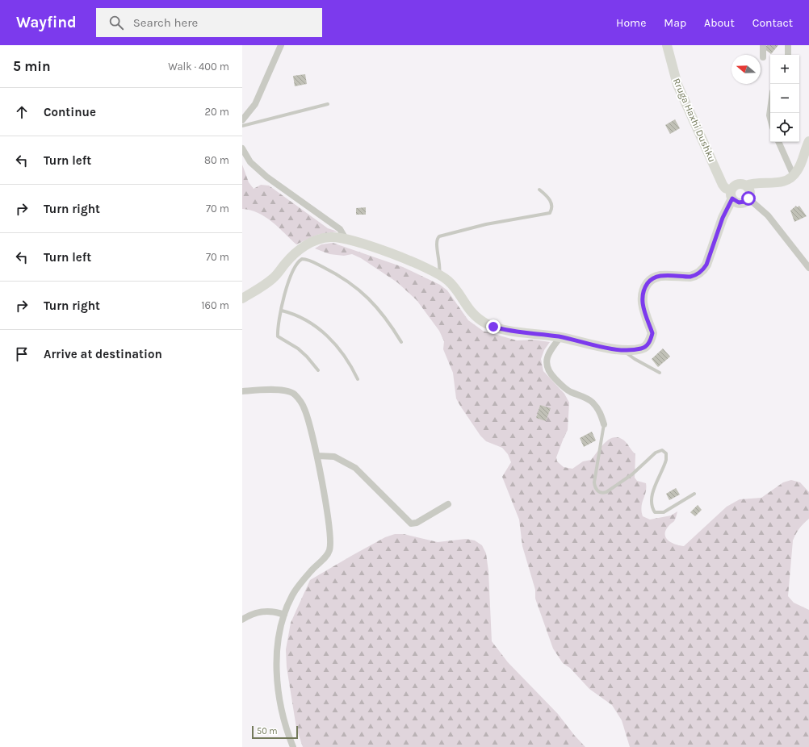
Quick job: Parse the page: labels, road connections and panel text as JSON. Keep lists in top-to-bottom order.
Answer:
{
  "streets": {
    "street": ["Rruga Haxhi Dushku"]
  },
  "scale_bar": "50 m",
  "north": "left",
  "page": {
    "header": "Wayfind",
    "search": "Search here",
    "nav": [
      "Home",
      "Map",
      "About",
      "Contact"
    ],
    "heading": ["5 min", "Walk · 400 m"],
    "map_buttons": ["+", "−"],
    "list": [
      ["Continue", "20 m"],
      ["Turn left", "80 m"],
      ["Turn right", "70 m"],
      ["Turn left", "70 m"],
      ["Turn right", "160 m"],
      "Arrive at destination"
    ],
    "scale": "50 m"
  }
}
